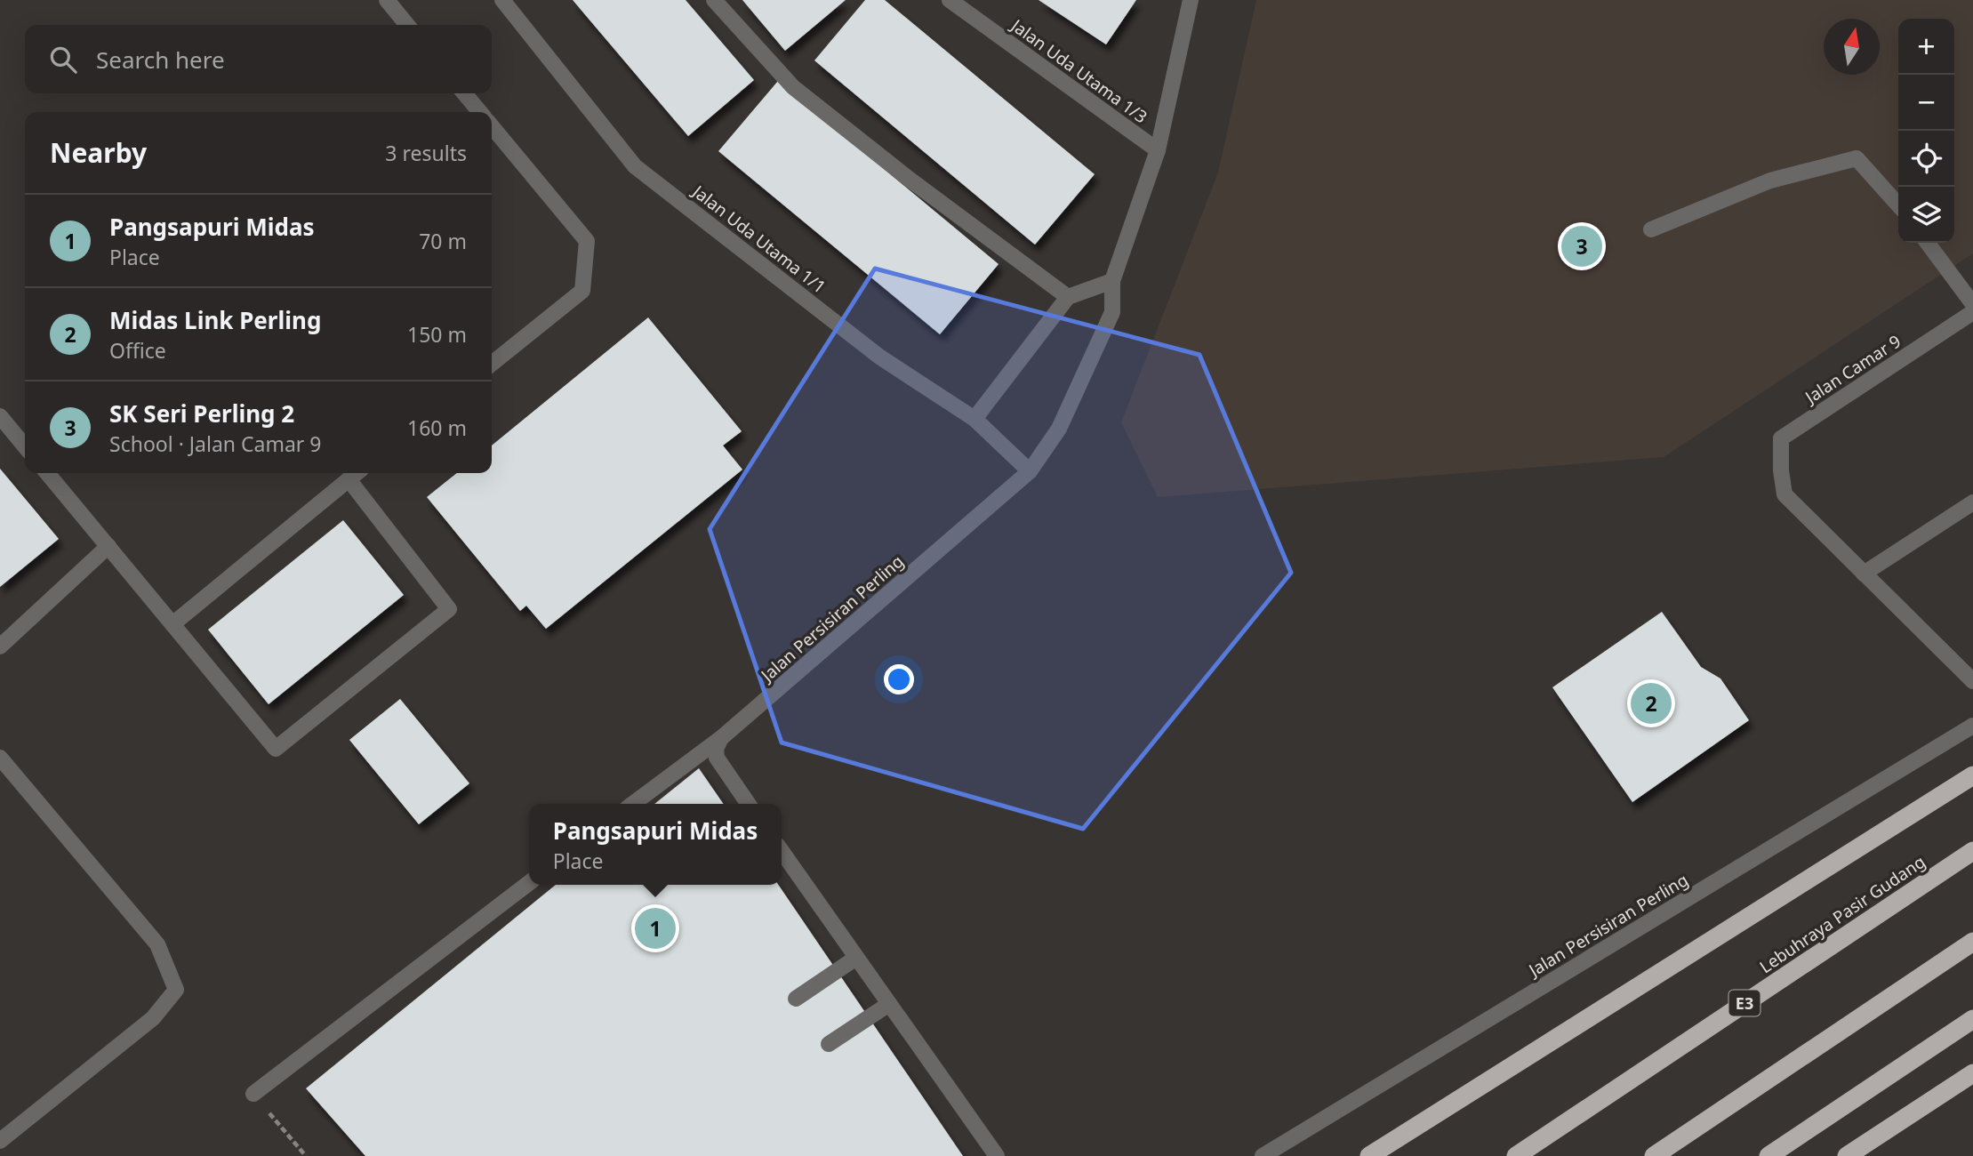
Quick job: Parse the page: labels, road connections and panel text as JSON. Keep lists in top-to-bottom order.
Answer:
{
  "streets": {
    "highway": ["Lebuhraya Pasir Gudang", "E3"],
    "street": [
      "Jalan Uda Utama 1/3",
      "Jalan Uda Utama 1/1",
      "Jalan Camar 9",
      "Jalan Persisiran Perling"
    ]
  },
  "crossings": [
    ["Jalan Uda Utama 1/3", "Jalan Persisiran Perling"],
    ["Jalan Uda Utama 1/1", "Jalan Persisiran Perling"]
  ],
  "north": "top",
  "page": {
    "map_buttons": ["+", "−"],
    "search": "Search here",
    "heading": ["Nearby", "3 results"],
    "list": [
      {
        "mark": "1",
        "name": "Pangsapuri Midas",
        "note": "Place",
        "value": "70 m"
      },
      {
        "mark": "2",
        "name": "Midas Link Perling",
        "note": "Office",
        "value": "150 m"
      },
      {
        "mark": "3",
        "name": "SK Seri Perling 2",
        "note": "School · Jalan Camar 9",
        "value": "160 m"
      }
    ],
    "pins": ["3", "2", "1"],
    "popup": ["Pangsapuri Midas", "Place"]
  }
}
